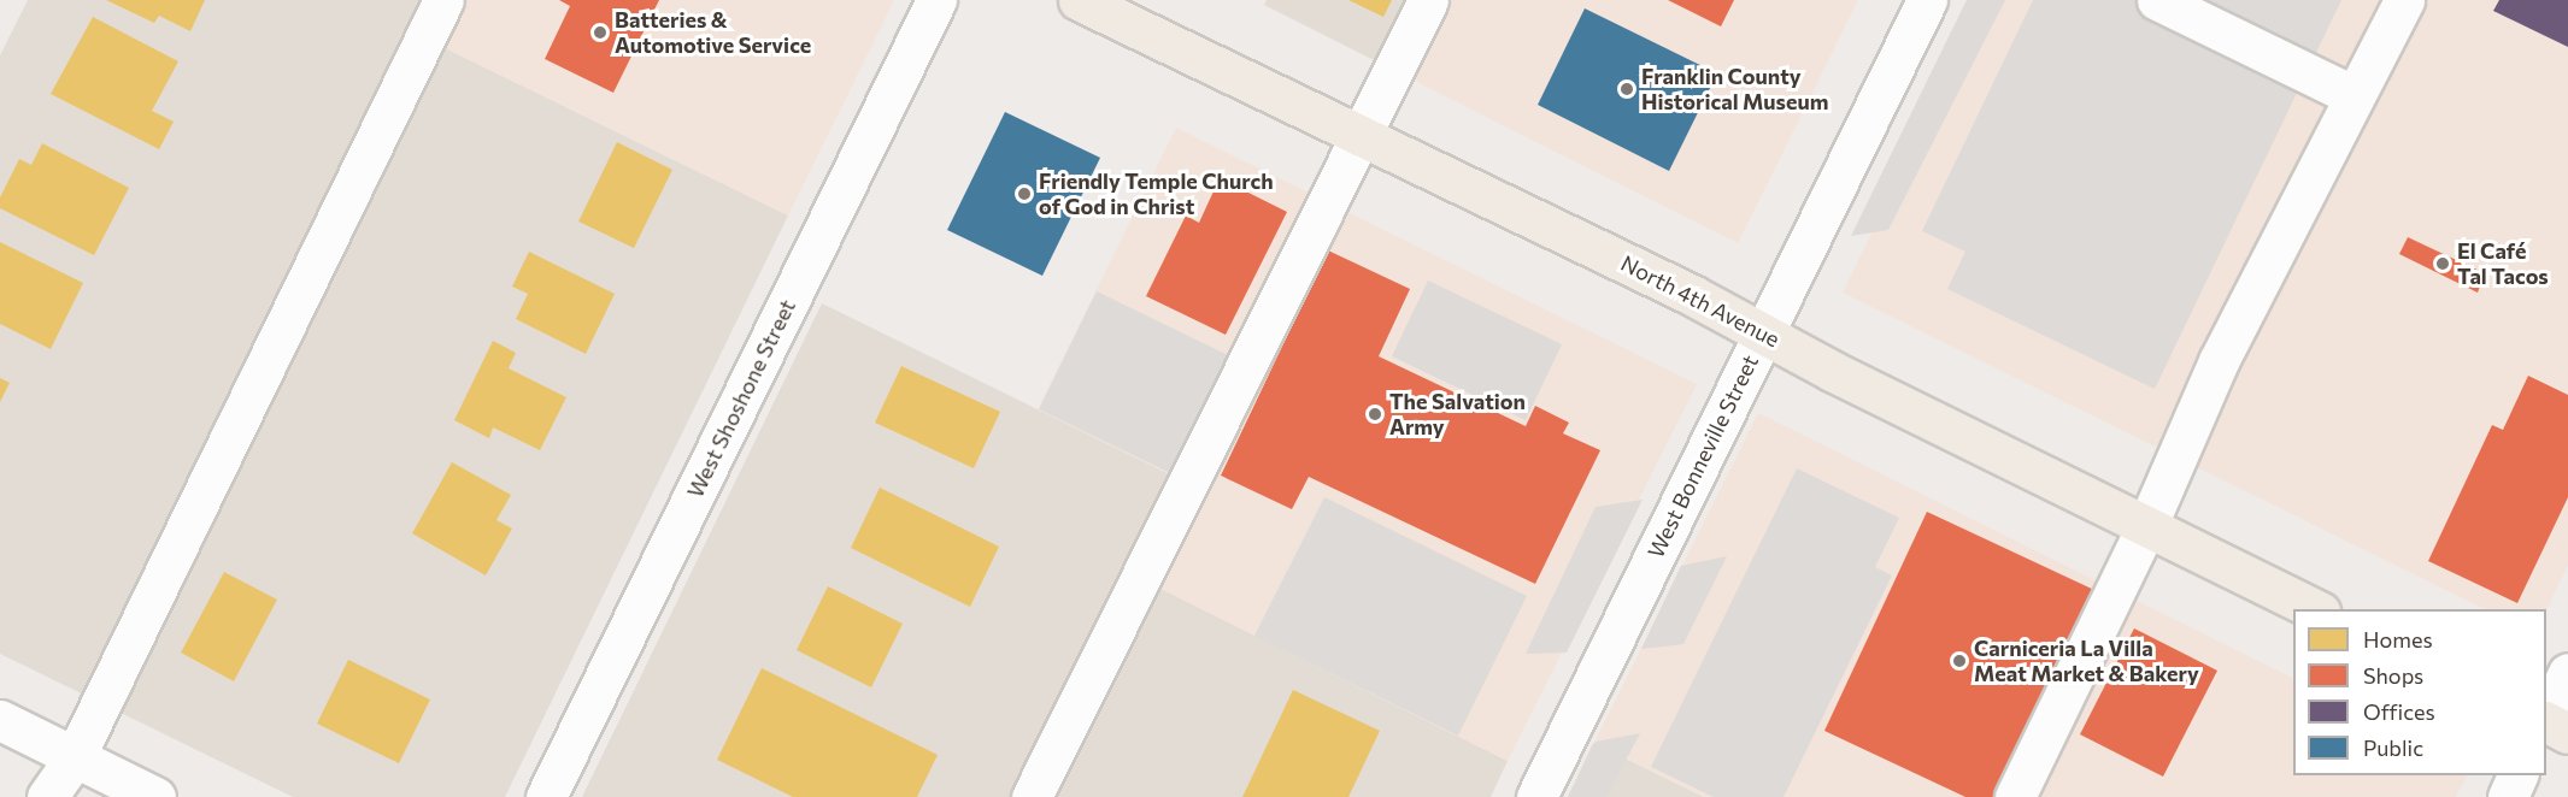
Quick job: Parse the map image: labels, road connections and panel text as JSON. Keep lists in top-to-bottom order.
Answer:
{
  "streets": {
    "main road": ["North 4th Avenue"],
    "street": ["West Shoshone Street", "West Bonneville Street"]
  },
  "crossings": [
    ["North 4th Avenue", "West Bonneville Street"]
  ],
  "places": [
    "Batteries & Automotive Service",
    "Franklin County Historical Museum",
    "Friendly Temple Church of God in Christ",
    "El Café Tal Tacos",
    "The Salvation Army",
    "Carniceria La Villa Meat Market & Bakery"
  ],
  "legend": [
    "Homes",
    "Shops",
    "Offices",
    "Public"
  ]
}
